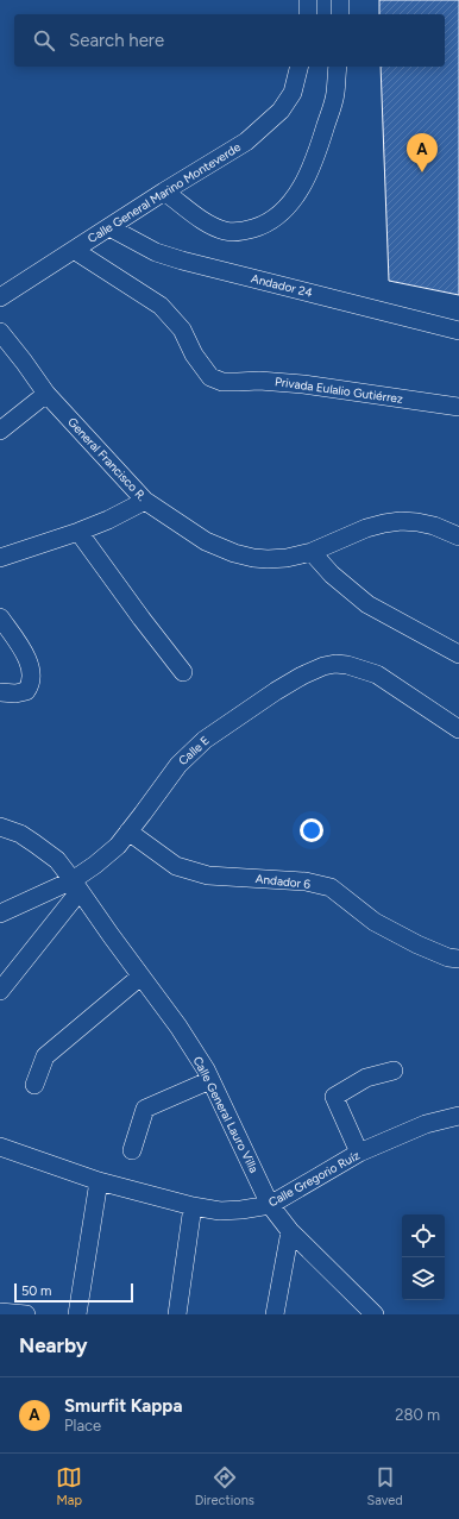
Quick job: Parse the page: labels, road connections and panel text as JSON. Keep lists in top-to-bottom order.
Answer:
{
  "streets": {
    "street": [
      "Calle General Marino Monteverde",
      "Andador 24",
      "Privada Eulalio Gutiérrez",
      "General Francisco R.",
      "Calle E",
      "Andador 6",
      "Calle General Lauro Villa",
      "Calle Gregorio Ruíz"
    ]
  },
  "crossings": [
    ["Calle General Marino Monteverde", "Andador 24"],
    ["Calle General Marino Monteverde", "Privada Eulalio Gutiérrez"],
    ["Calle E", "Andador 6"],
    ["Calle E", "Calle General Lauro Villa"],
    ["Calle General Lauro Villa", "Calle Gregorio Ruíz"]
  ],
  "scale_bar": "50 m",
  "page": {
    "search": "Search here",
    "pins": "A",
    "scale": "50 m",
    "heading": "Nearby",
    "list": [
      {
        "mark": "A",
        "name": "Smurfit Kappa",
        "note": "Place",
        "value": "280 m"
      }
    ],
    "nav": ["Map", "Directions", "Saved"]
  }
}
